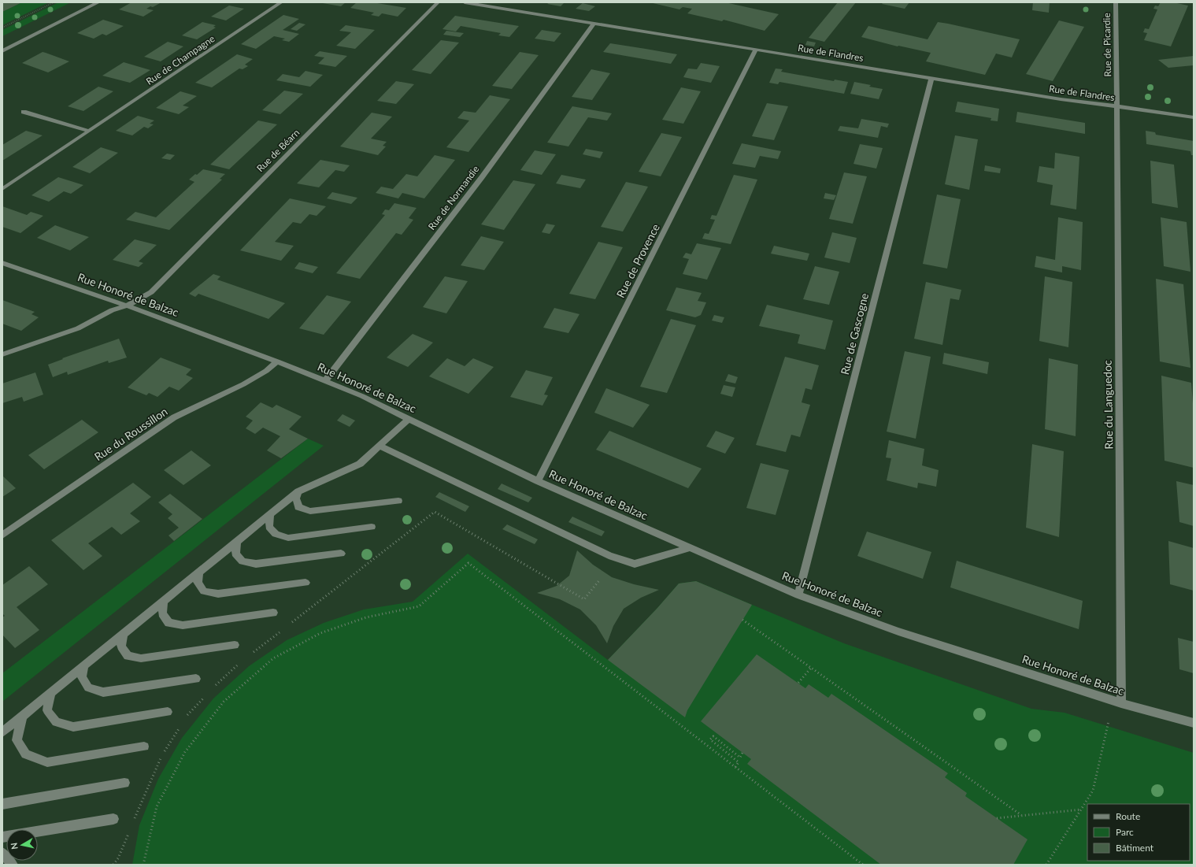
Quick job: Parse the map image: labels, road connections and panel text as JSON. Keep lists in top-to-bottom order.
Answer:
{
  "streets": {
    "street": [
      "Rue de Picardie",
      "Rue de Flandres",
      "Rue de Champagne",
      "Rue de Béarn",
      "Rue de Normandie",
      "Rue de Provence",
      "Rue Honoré de Balzac",
      "Rue de Gascogne",
      "Rue du Languedoc",
      "Rue du Roussillon"
    ]
  },
  "crossings": [
    ["Rue de Picardie", "Rue de Flandres"],
    ["Rue de Picardie", "Rue du Languedoc"],
    ["Rue de Flandres", "Rue de Normandie"],
    ["Rue de Flandres", "Rue de Provence"],
    ["Rue de Flandres", "Rue de Gascogne"],
    ["Rue de Flandres", "Rue du Languedoc"],
    ["Rue de Béarn", "Rue Honoré de Balzac"],
    ["Rue de Normandie", "Rue Honoré de Balzac"],
    ["Rue de Provence", "Rue Honoré de Balzac"],
    ["Rue Honoré de Balzac", "Rue de Gascogne"],
    ["Rue Honoré de Balzac", "Rue du Languedoc"],
    ["Rue Honoré de Balzac", "Rue du Roussillon"]
  ],
  "legend": ["Route", "Parc", "Bâtiment"],
  "north": "left"
}
